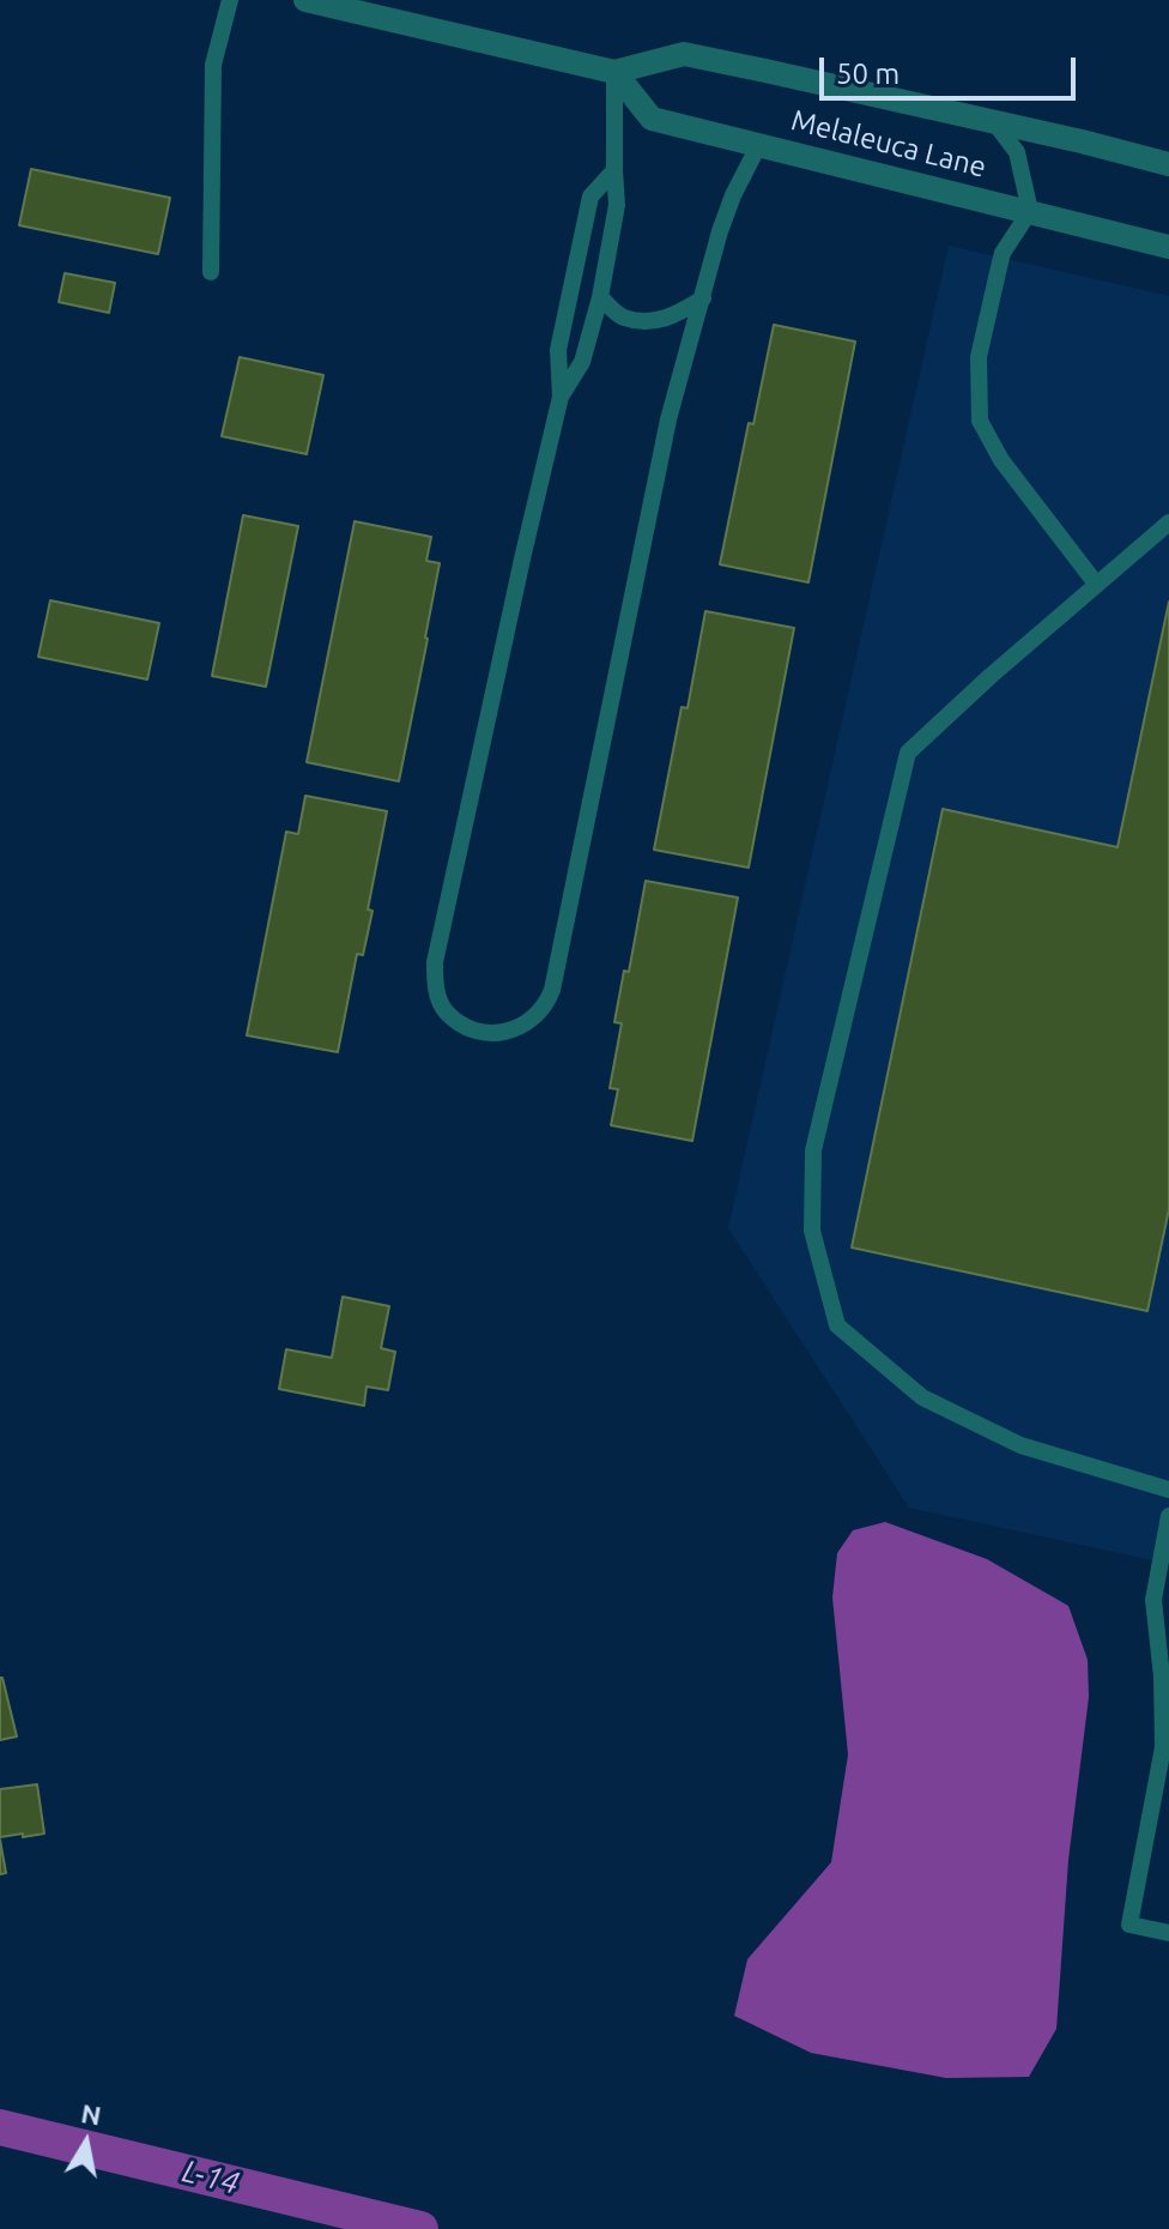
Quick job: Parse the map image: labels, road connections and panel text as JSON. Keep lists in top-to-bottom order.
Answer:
{
  "streets": {
    "street": ["Melaleuca Lane"]
  },
  "water": ["L-14"],
  "scale_bar": "50 m",
  "north": "top"
}
